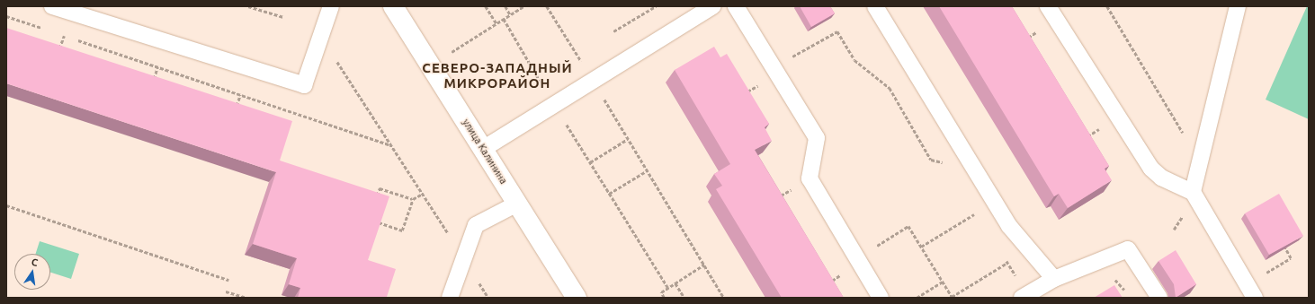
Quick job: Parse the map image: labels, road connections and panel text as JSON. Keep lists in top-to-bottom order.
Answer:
{
  "streets": {
    "street": ["улица Калинина"]
  },
  "districts": ["СЕВЕРО-ЗАПАДНЫЙ МИКРОРАЙОН"],
  "north": "top"
}
